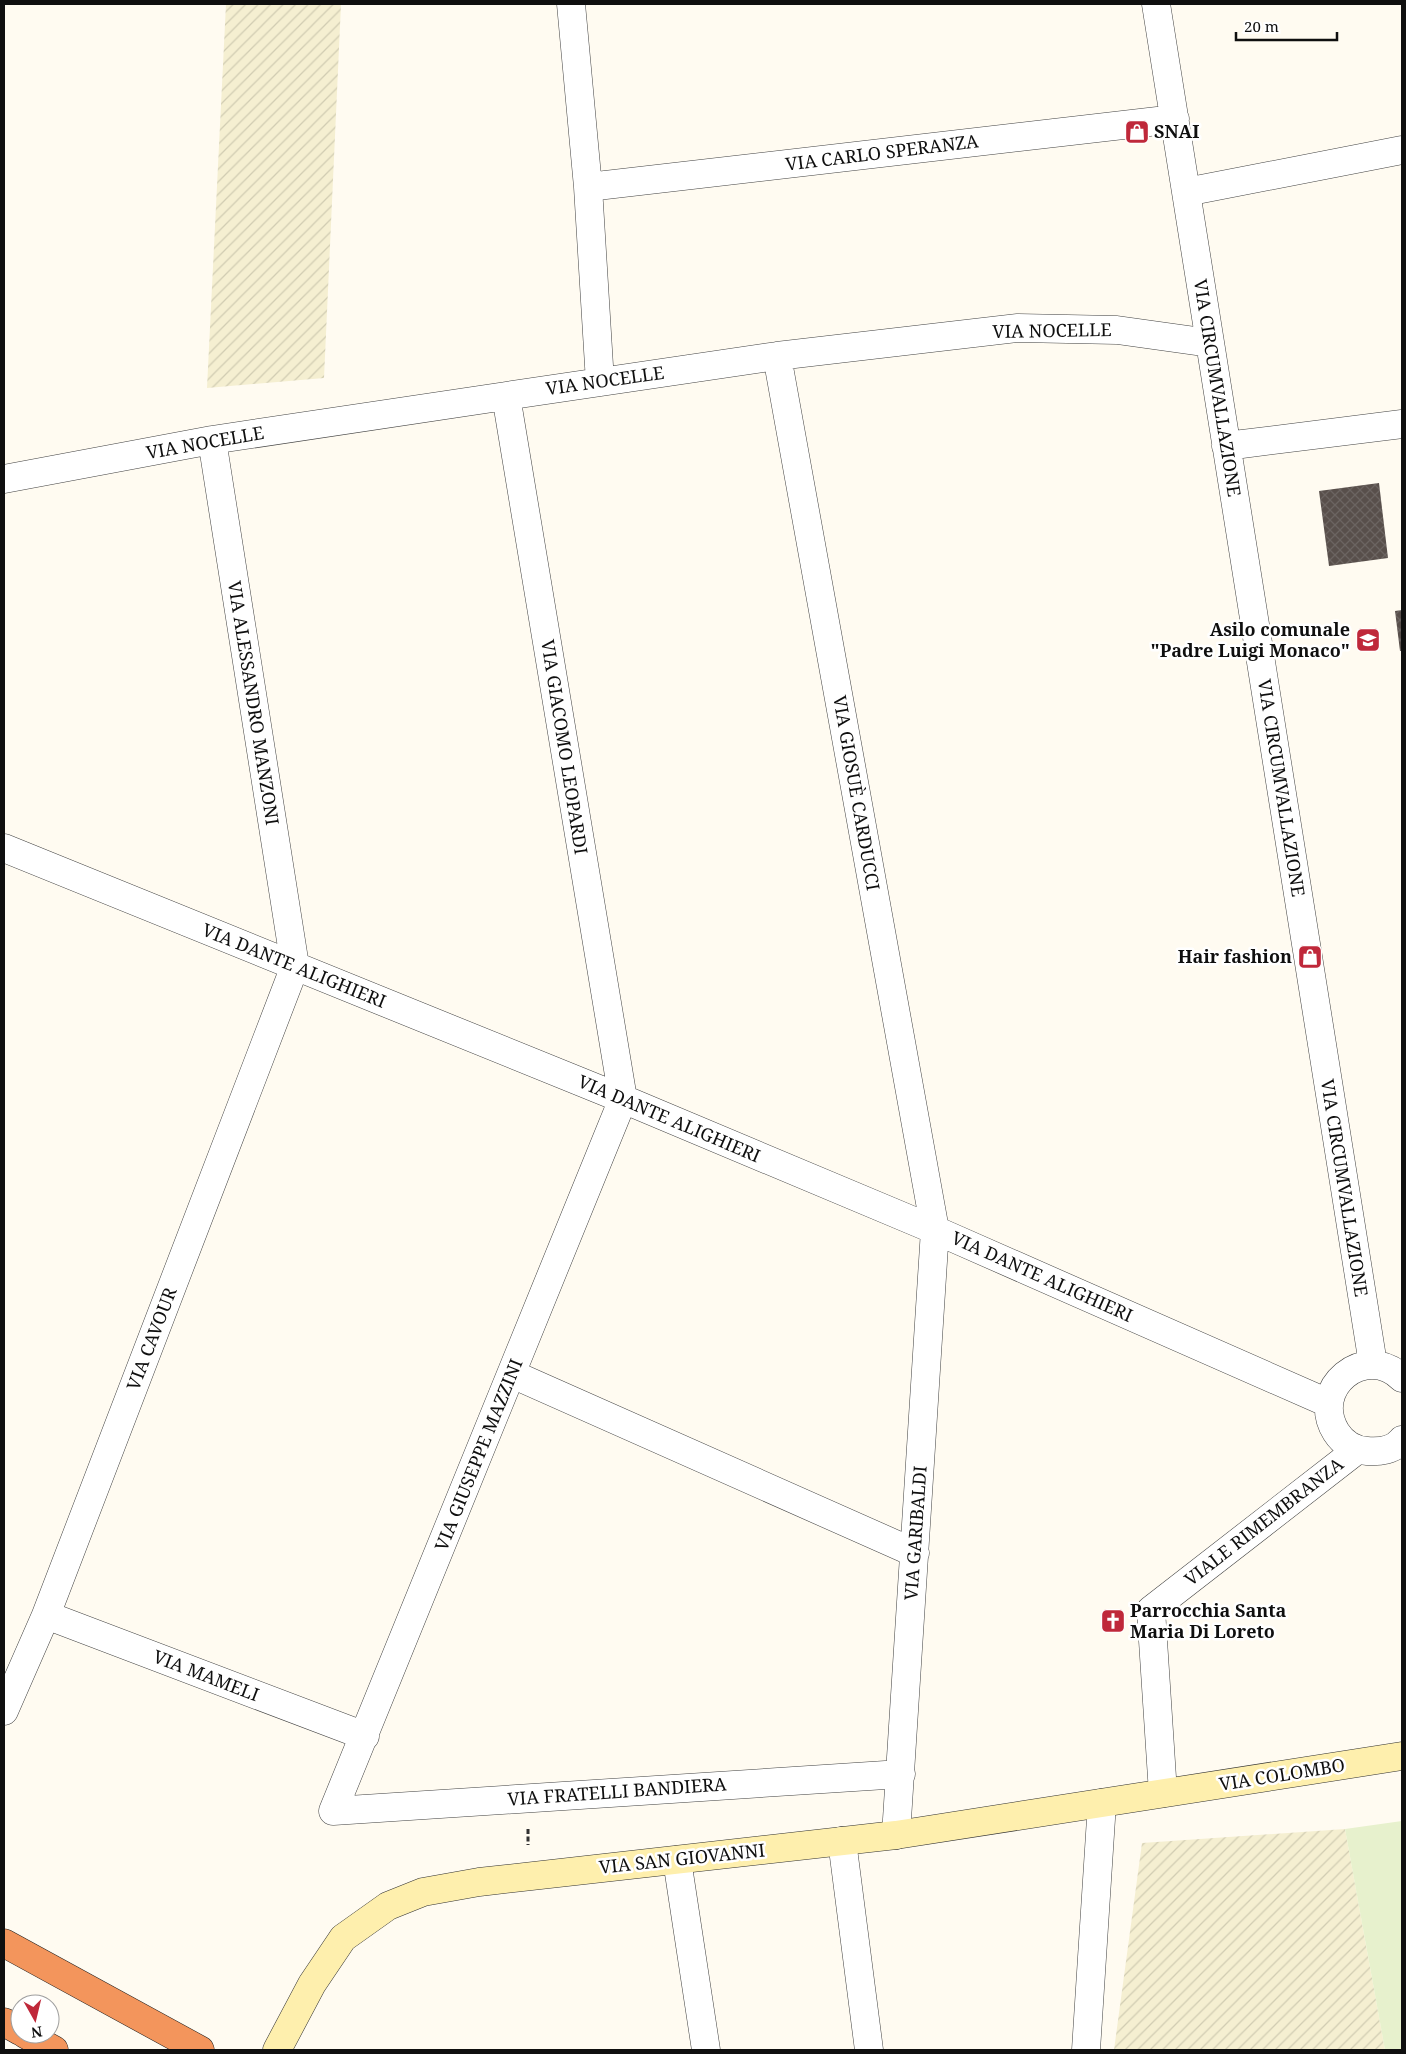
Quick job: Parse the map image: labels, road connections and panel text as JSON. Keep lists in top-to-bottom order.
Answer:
{
  "streets": {
    "street": [
      "VIA CARLO SPERANZA",
      "VIA NOCELLE",
      "VIA CIRCUMVALLAZIONE",
      "VIA ALESSANDRO MANZONI",
      "VIA GIACOMO LEOPARDI",
      "VIA GIOSUÈ CARDUCCI",
      "VIA DANTE ALIGHIERI",
      "VIA CAVOUR",
      "VIA GIUSEPPE MAZZINI",
      "VIALE RIMEMBRANZA",
      "VIA GARIBALDI",
      "VIA MAMELI",
      "VIA COLOMBO",
      "VIA FRATELLI BANDIERA",
      "VIA SAN GIOVANNI"
    ]
  },
  "crossings": [
    ["VIA CARLO SPERANZA", "VIA CIRCUMVALLAZIONE"],
    ["VIA NOCELLE", "VIA CIRCUMVALLAZIONE"],
    ["VIA NOCELLE", "VIA ALESSANDRO MANZONI"],
    ["VIA NOCELLE", "VIA GIACOMO LEOPARDI"],
    ["VIA NOCELLE", "VIA GIOSUÈ CARDUCCI"],
    ["VIA ALESSANDRO MANZONI", "VIA DANTE ALIGHIERI"],
    ["VIA ALESSANDRO MANZONI", "VIA CAVOUR"],
    ["VIA GIACOMO LEOPARDI", "VIA DANTE ALIGHIERI"],
    ["VIA GIACOMO LEOPARDI", "VIA GIUSEPPE MAZZINI"],
    ["VIA GIOSUÈ CARDUCCI", "VIA DANTE ALIGHIERI"],
    ["VIA GIOSUÈ CARDUCCI", "VIA GARIBALDI"],
    ["VIA DANTE ALIGHIERI", "VIA CAVOUR"],
    ["VIA DANTE ALIGHIERI", "VIA GIUSEPPE MAZZINI"],
    ["VIA DANTE ALIGHIERI", "VIA GARIBALDI"],
    ["VIA CAVOUR", "VIA MAMELI"],
    ["VIA GIUSEPPE MAZZINI", "VIA MAMELI"],
    ["VIA GIUSEPPE MAZZINI", "VIA FRATELLI BANDIERA"],
    ["VIALE RIMEMBRANZA", "VIA COLOMBO"],
    ["VIALE RIMEMBRANZA", "VIA SAN GIOVANNI"],
    ["VIA GARIBALDI", "VIA FRATELLI BANDIERA"],
    ["VIA GARIBALDI", "VIA SAN GIOVANNI"],
    ["VIA COLOMBO", "VIA SAN GIOVANNI"]
  ],
  "places": {
    "shop": ["SNAI", "Hair fashion"],
    "school or university": ["Asilo comunale \"Padre Luigi Monaco\""],
    "church": ["Parrocchia Santa Maria Di Loreto"]
  },
  "scale_bar": "20 m",
  "north": "bottom"
}
